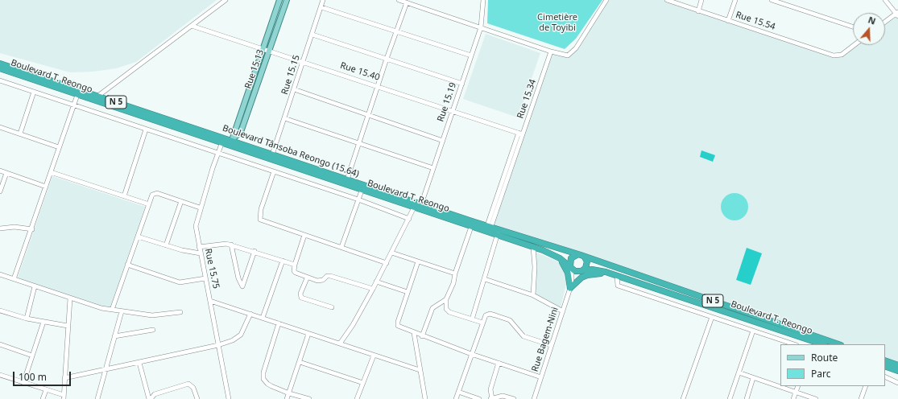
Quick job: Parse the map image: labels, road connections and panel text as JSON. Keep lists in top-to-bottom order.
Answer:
{
  "streets": {
    "highway": ["Boulevard T. Reongo", "N 5", "Boulevard Tânsoba Reongo (15.64)"],
    "main road": ["Rue 15.13"],
    "street": [
      "Rue 15.54",
      "Rue 15.40",
      "Rue 15.15",
      "Rue 15.34",
      "Rue 15.19",
      "Rue 15.75",
      "Rue Bagem-Nini"
    ]
  },
  "crossings": [
    ["Rue 15.13", "Rue 15.40"],
    ["Rue 15.13", "Boulevard T. Reongo"],
    ["Rue 15.13", "Boulevard Tânsoba Reongo (15.64)"],
    ["Rue 15.13", "Rue 15.75"],
    ["Rue 15.40", "Rue 15.15"],
    ["Rue 15.40", "Rue 15.34"],
    ["Rue 15.40", "Rue 15.19"],
    ["Rue 15.15", "Boulevard Tânsoba Reongo (15.64)"],
    ["Boulevard T. Reongo", "Rue 15.34"],
    ["Boulevard T. Reongo", "N 5"],
    ["Boulevard T. Reongo", "Rue 15.19"],
    ["Boulevard T. Reongo", "Boulevard Tânsoba Reongo (15.64)"],
    ["Boulevard T. Reongo", "Rue 15.75"],
    ["Rue 15.34", "Boulevard Tânsoba Reongo (15.64)"],
    ["N 5", "Boulevard Tânsoba Reongo (15.64)"],
    ["Rue 15.19", "Boulevard Tânsoba Reongo (15.64)"]
  ],
  "parks": ["Cimetière de Toyibi"],
  "legend": ["Route", "Parc"],
  "scale_bar": "100 m",
  "north": "top"
}
